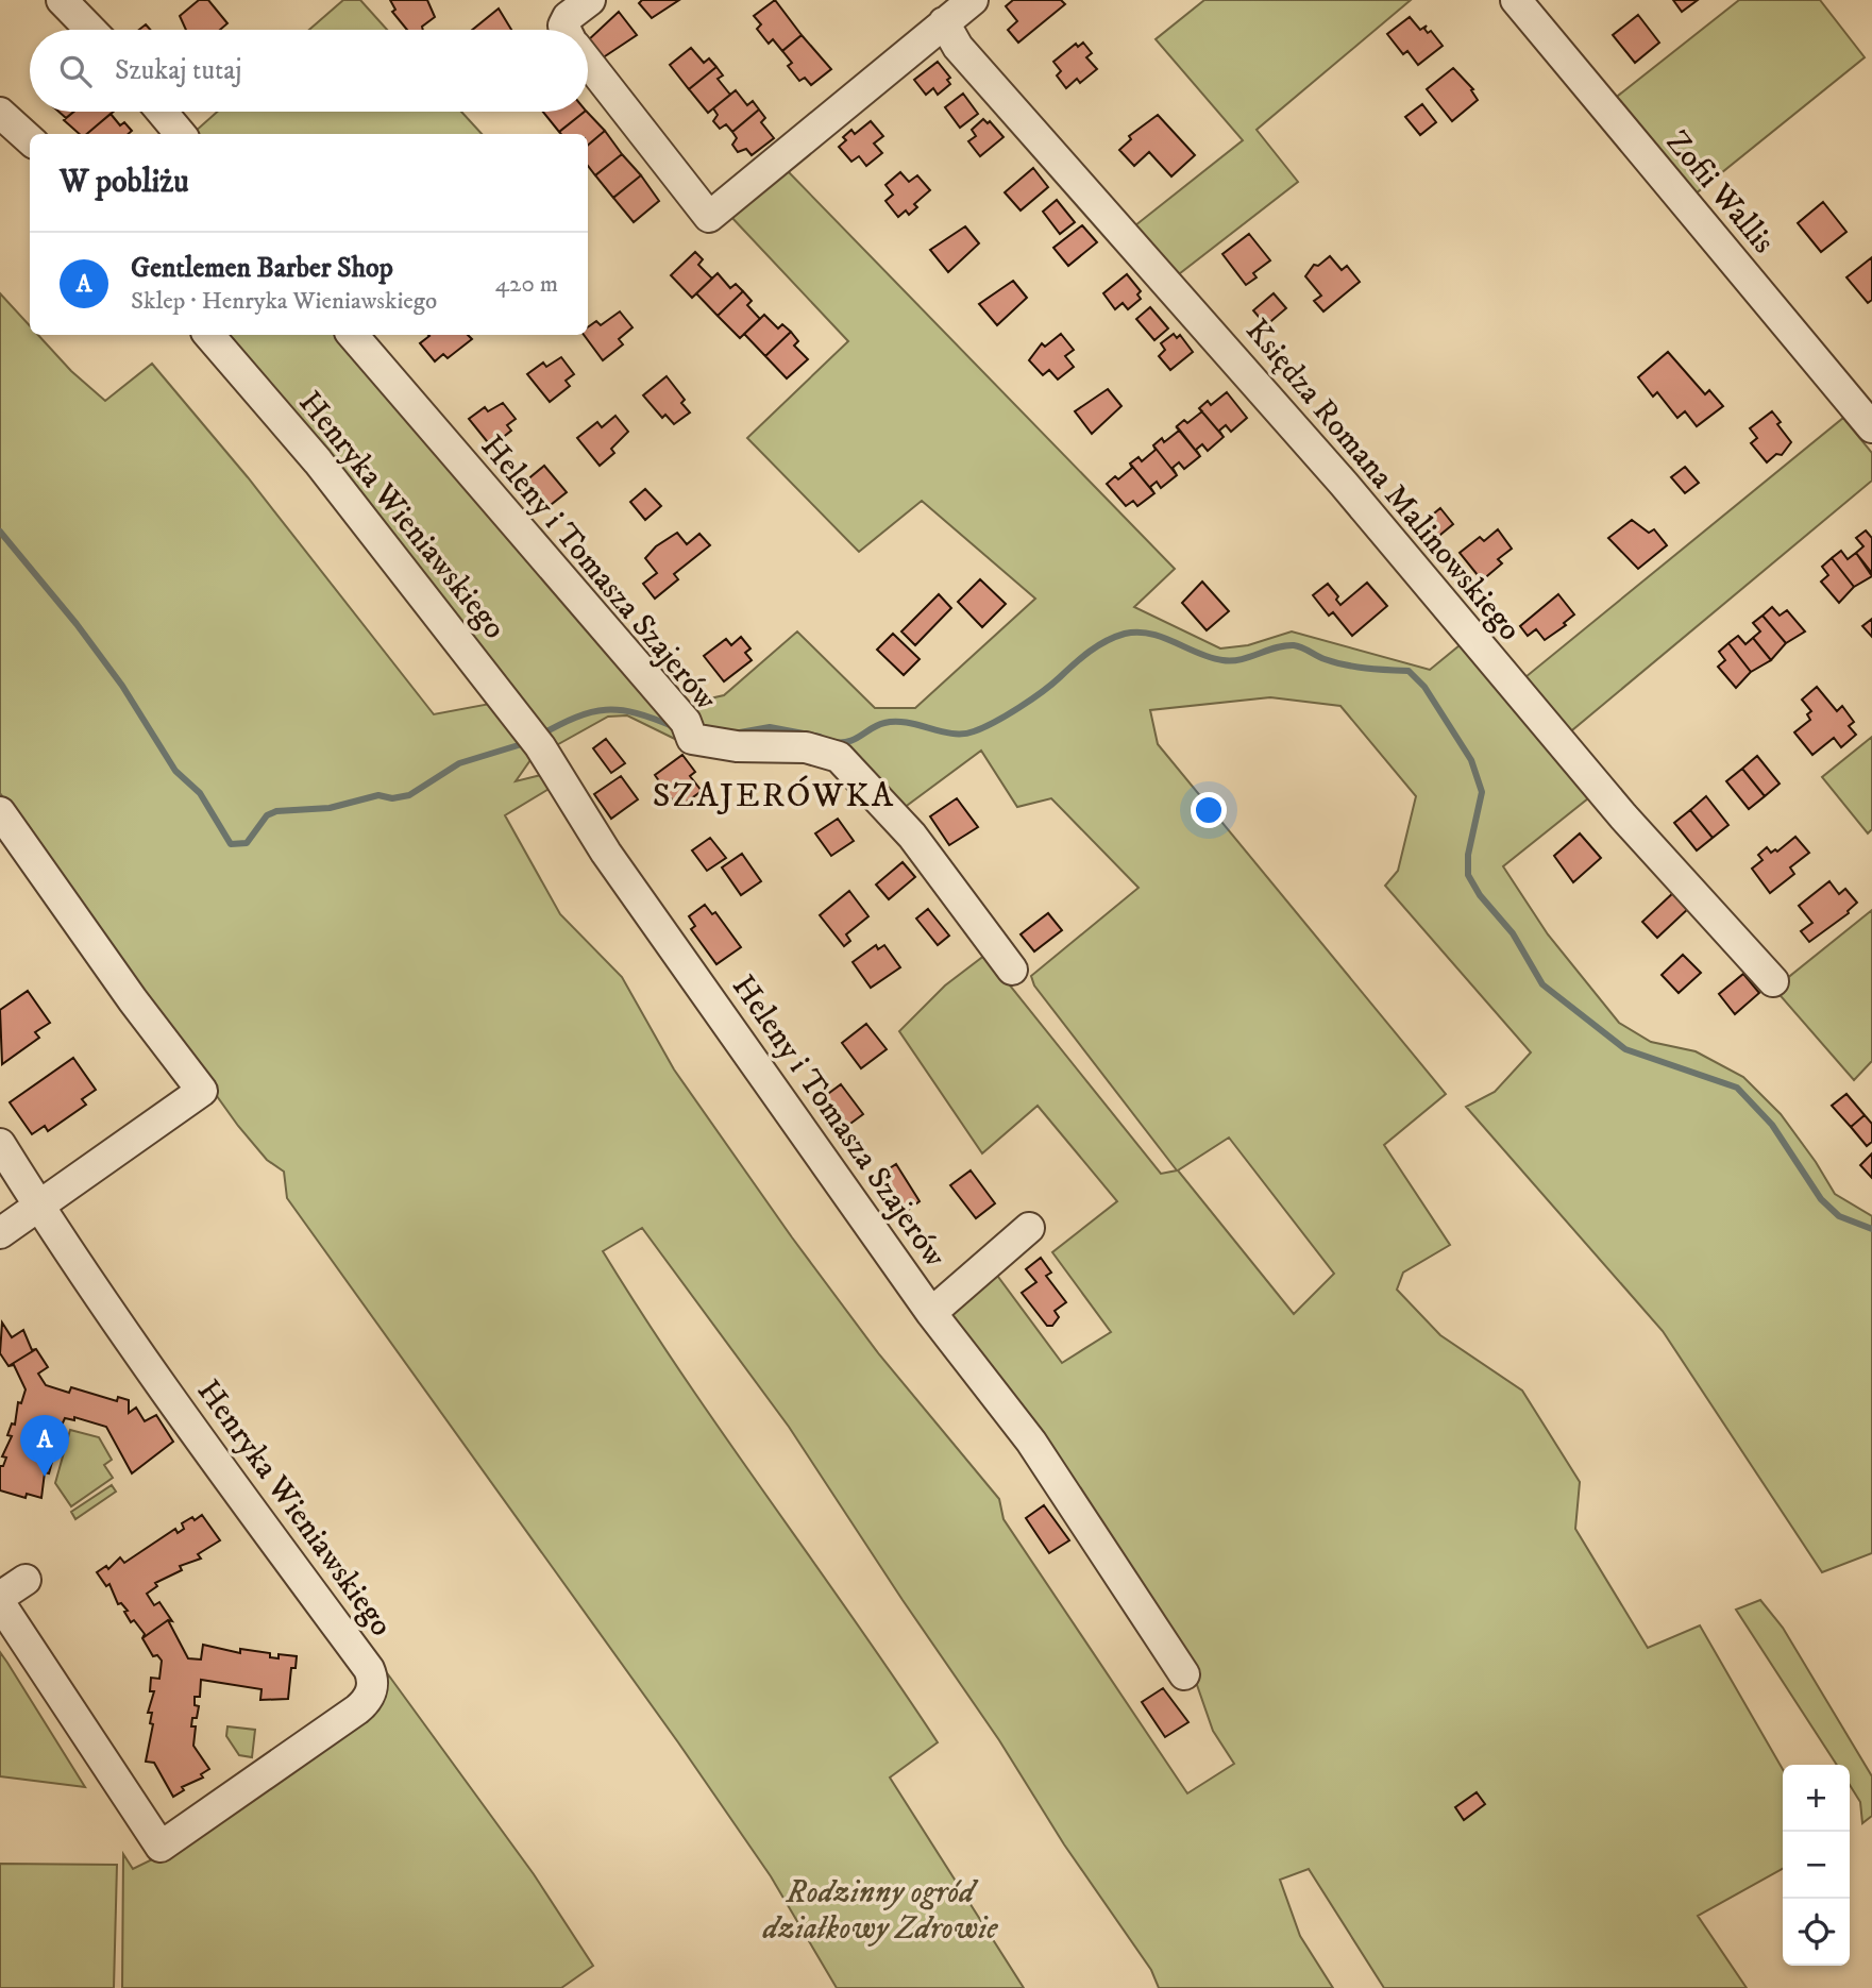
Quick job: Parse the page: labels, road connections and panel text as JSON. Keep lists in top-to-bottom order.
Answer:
{
  "streets": {
    "street": [
      "Zofii Wallis",
      "Księdza Romana Malinowskiego",
      "Henryka Wieniawskiego",
      "Heleny i Tomasza Szajerów"
    ]
  },
  "crossings": [
    ["Henryka Wieniawskiego", "Heleny i Tomasza Szajerów"]
  ],
  "districts": ["SZAJERÓWKA"],
  "parks": ["Rodzinny ogród działkowy Zdrowie"],
  "page": {
    "search": "Szukaj tutaj",
    "heading": "W pobliżu",
    "list": [
      {
        "mark": "A",
        "name": "Gentlemen Barber Shop",
        "note": "Sklep · Henryka Wieniawskiego",
        "value": "420 m"
      }
    ],
    "pins": "A",
    "map_buttons": ["+", "−"]
  }
}
